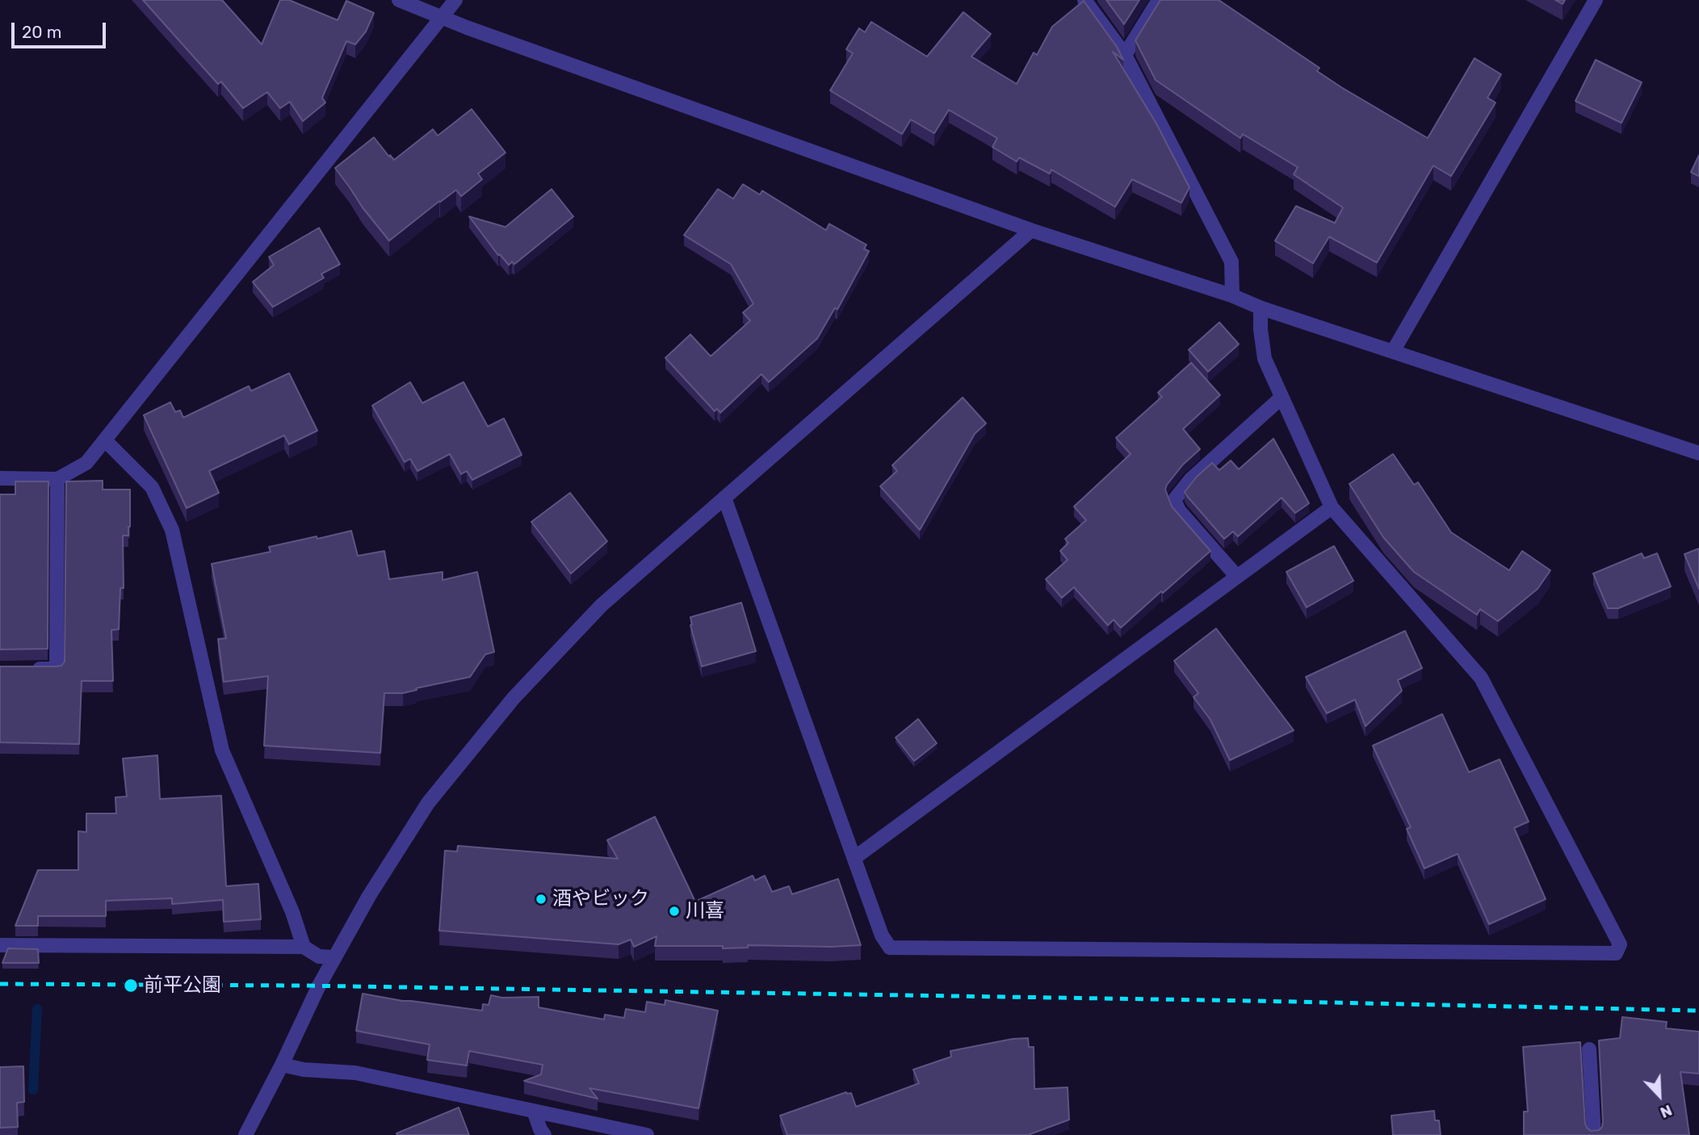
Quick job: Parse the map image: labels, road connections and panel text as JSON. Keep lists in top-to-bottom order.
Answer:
{
  "places": ["酒やビック", "川喜", "前平公園"],
  "scale_bar": "20 m",
  "north": "bottom right"
}
